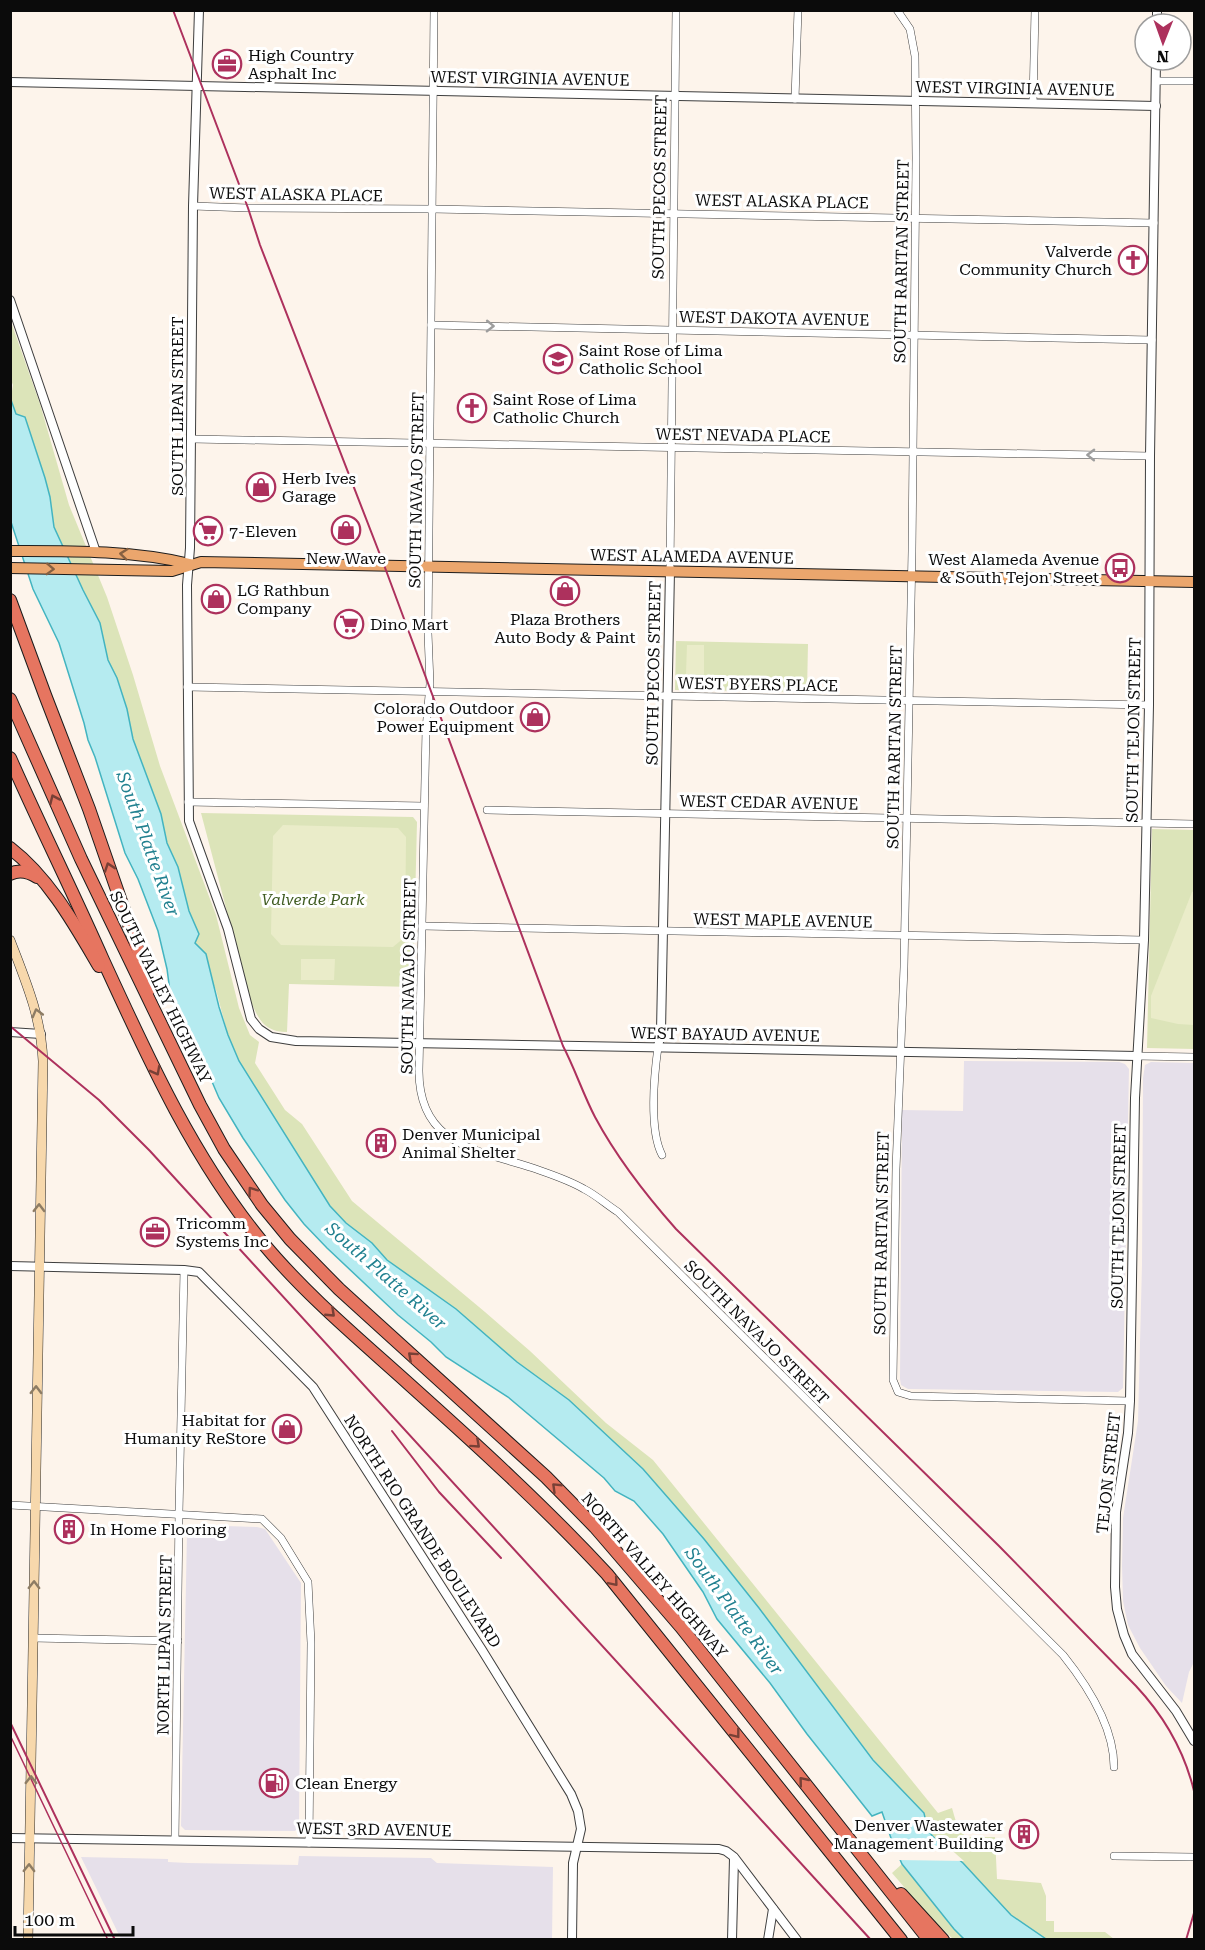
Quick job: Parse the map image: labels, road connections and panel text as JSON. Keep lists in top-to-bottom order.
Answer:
{
  "streets": {
    "highway": ["SOUTH VALLEY HIGHWAY", "NORTH VALLEY HIGHWAY"],
    "main road": ["WEST ALAMEDA AVENUE"],
    "street": [
      "WEST VIRGINIA AVENUE",
      "SOUTH PECOS STREET",
      "WEST ALASKA PLACE",
      "SOUTH RARITAN STREET",
      "WEST DAKOTA AVENUE",
      "SOUTH LIPAN STREET",
      "WEST NEVADA PLACE",
      "SOUTH NAVAJO STREET",
      "WEST BYERS PLACE",
      "SOUTH TEJON STREET",
      "WEST CEDAR AVENUE",
      "WEST MAPLE AVENUE",
      "WEST BAYAUD AVENUE",
      "TEJON STREET",
      "NORTH RIO GRANDE BOULEVARD",
      "NORTH LIPAN STREET",
      "WEST 3RD AVENUE"
    ]
  },
  "crossings": [
    ["WEST VIRGINIA AVENUE", "SOUTH PECOS STREET"],
    ["WEST VIRGINIA AVENUE", "SOUTH RARITAN STREET"],
    ["WEST VIRGINIA AVENUE", "SOUTH LIPAN STREET"],
    ["WEST VIRGINIA AVENUE", "SOUTH NAVAJO STREET"],
    ["WEST VIRGINIA AVENUE", "SOUTH TEJON STREET"],
    ["SOUTH PECOS STREET", "WEST ALASKA PLACE"],
    ["SOUTH PECOS STREET", "WEST DAKOTA AVENUE"],
    ["SOUTH PECOS STREET", "WEST NEVADA PLACE"],
    ["SOUTH PECOS STREET", "WEST ALAMEDA AVENUE"],
    ["SOUTH PECOS STREET", "WEST BYERS PLACE"],
    ["SOUTH PECOS STREET", "WEST CEDAR AVENUE"],
    ["SOUTH PECOS STREET", "WEST MAPLE AVENUE"],
    ["SOUTH PECOS STREET", "WEST BAYAUD AVENUE"],
    ["WEST ALASKA PLACE", "SOUTH RARITAN STREET"],
    ["WEST ALASKA PLACE", "SOUTH LIPAN STREET"],
    ["WEST ALASKA PLACE", "SOUTH NAVAJO STREET"],
    ["WEST ALASKA PLACE", "SOUTH TEJON STREET"],
    ["SOUTH RARITAN STREET", "WEST DAKOTA AVENUE"],
    ["SOUTH RARITAN STREET", "WEST NEVADA PLACE"],
    ["SOUTH RARITAN STREET", "WEST ALAMEDA AVENUE"],
    ["SOUTH RARITAN STREET", "WEST BYERS PLACE"],
    ["SOUTH RARITAN STREET", "SOUTH TEJON STREET"],
    ["SOUTH RARITAN STREET", "WEST CEDAR AVENUE"],
    ["SOUTH RARITAN STREET", "WEST MAPLE AVENUE"],
    ["SOUTH RARITAN STREET", "WEST BAYAUD AVENUE"],
    ["SOUTH RARITAN STREET", "TEJON STREET"],
    ["WEST DAKOTA AVENUE", "SOUTH NAVAJO STREET"],
    ["WEST DAKOTA AVENUE", "SOUTH TEJON STREET"],
    ["SOUTH LIPAN STREET", "WEST NEVADA PLACE"],
    ["SOUTH LIPAN STREET", "WEST ALAMEDA AVENUE"],
    ["SOUTH LIPAN STREET", "WEST BYERS PLACE"],
    ["SOUTH LIPAN STREET", "WEST BAYAUD AVENUE"],
    ["WEST NEVADA PLACE", "SOUTH NAVAJO STREET"],
    ["WEST NEVADA PLACE", "SOUTH TEJON STREET"],
    ["SOUTH NAVAJO STREET", "WEST ALAMEDA AVENUE"],
    ["SOUTH NAVAJO STREET", "WEST BYERS PLACE"],
    ["SOUTH NAVAJO STREET", "WEST MAPLE AVENUE"],
    ["SOUTH NAVAJO STREET", "WEST BAYAUD AVENUE"],
    ["WEST ALAMEDA AVENUE", "SOUTH TEJON STREET"],
    ["WEST BYERS PLACE", "SOUTH TEJON STREET"],
    ["SOUTH TEJON STREET", "WEST CEDAR AVENUE"],
    ["SOUTH TEJON STREET", "WEST MAPLE AVENUE"],
    ["SOUTH TEJON STREET", "WEST BAYAUD AVENUE"],
    ["SOUTH TEJON STREET", "TEJON STREET"],
    ["SOUTH VALLEY HIGHWAY", "NORTH VALLEY HIGHWAY"],
    ["NORTH RIO GRANDE BOULEVARD", "NORTH LIPAN STREET"],
    ["NORTH RIO GRANDE BOULEVARD", "WEST 3RD AVENUE"],
    ["NORTH LIPAN STREET", "WEST 3RD AVENUE"]
  ],
  "water": ["South Platte River"],
  "parks": ["Valverde Park"],
  "places": {
    "office": ["High Country Asphalt Inc", "Tricomm Systems Inc"],
    "church": ["Valverde Community Church", "Saint Rose of Lima Catholic Church"],
    "school or university": ["Saint Rose of Lima Catholic School"],
    "shop": [
      "Herb Ives Garage",
      "New Wave",
      "Plaza Brothers Auto Body & Paint",
      "LG Rathbun Company",
      "Colorado Outdoor Power Equipment",
      "Habitat for Humanity ReStore"
    ],
    "supermarket": ["7-Eleven", "Dino Mart"],
    "bus stop": ["West Alameda Avenue & South Tejon Street"],
    "building": ["Denver Municipal Animal Shelter", "In Home Flooring", "Denver Wastewater Management Building"],
    "fuel station": ["Clean Energy"]
  },
  "scale_bar": "100 m",
  "north": "bottom"
}
